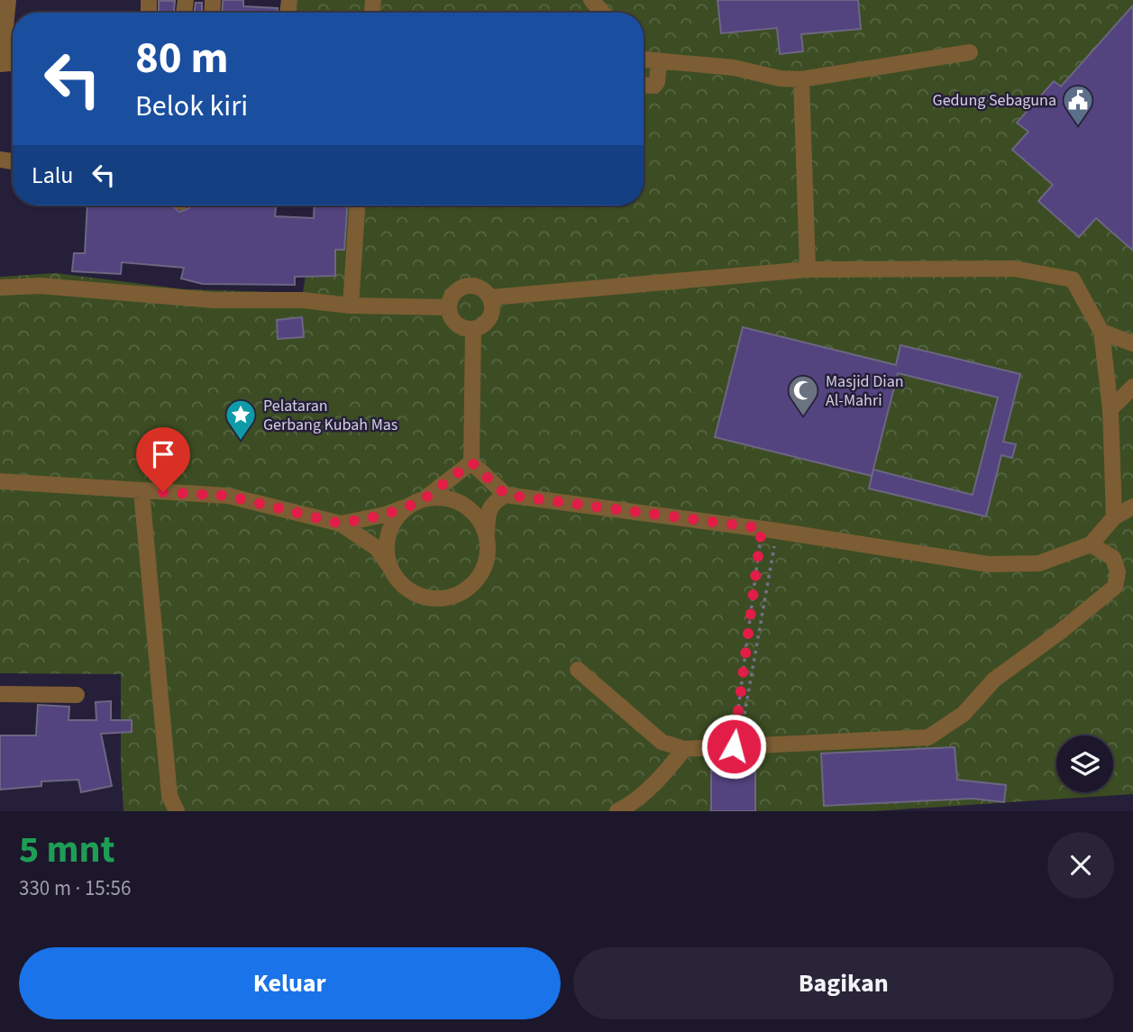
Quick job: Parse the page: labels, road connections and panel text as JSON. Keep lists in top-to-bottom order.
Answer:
{
  "places": {
    "public building": ["Gedung Sebaguna"],
    "mosque": ["Masjid Dian Al-Mahri"],
    "place": ["Pelataran Gerbang Kubah Mas"]
  },
  "page": {
    "turn": ["80 m", "Belok kiri"],
    "then": "Lalu",
    "heading": ["5 mnt", "330 m · 15:56"],
    "buttons": ["Keluar", "Bagikan"]
  }
}
